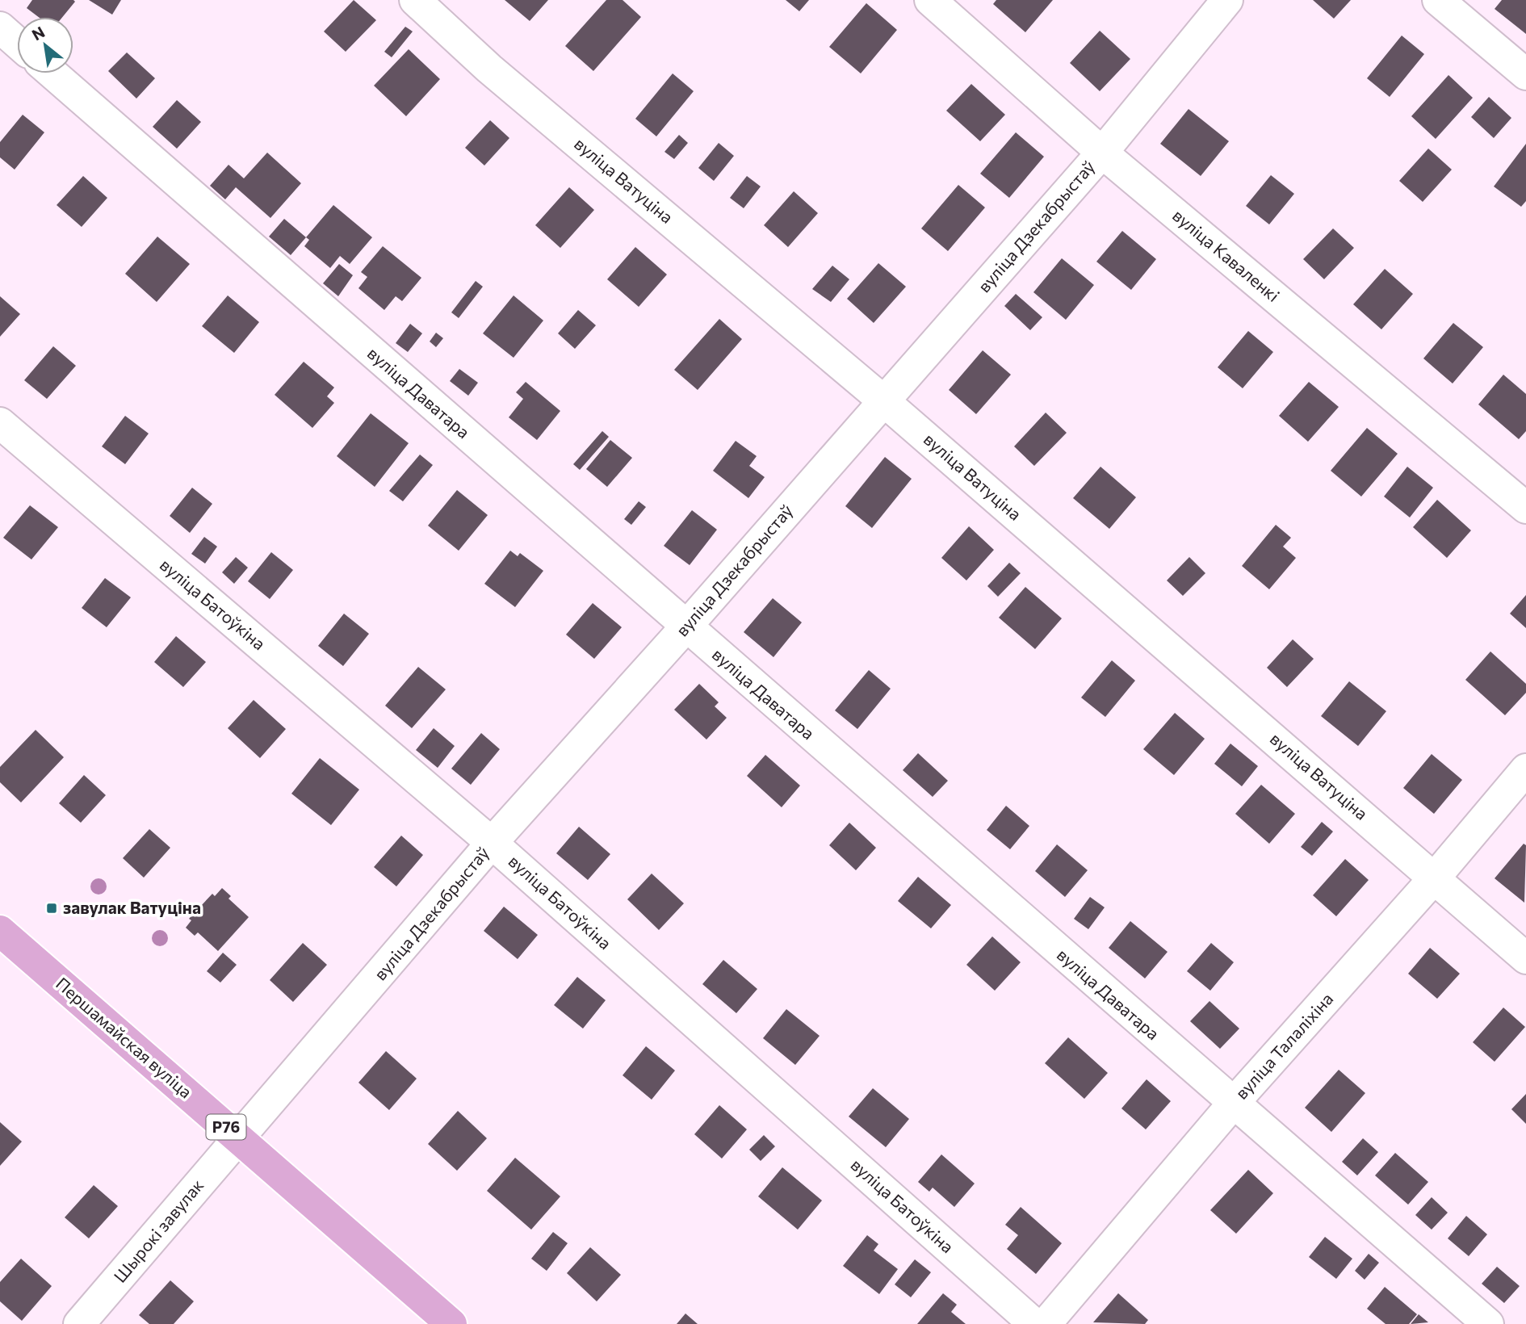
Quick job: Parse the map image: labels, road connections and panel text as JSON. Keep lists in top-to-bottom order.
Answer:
{
  "streets": {
    "main road": ["Першамайская вуліца", "Р76"],
    "street": [
      "вуліца Ватуціна",
      "вуліца Дзекабрыстаў",
      "вуліца Каваленкі",
      "вуліца Даватара",
      "вуліца Батоўкіна",
      "вуліца Талаліхіна",
      "Шырокі завулак"
    ]
  },
  "crossings": [
    ["вуліца Ватуціна", "вуліца Дзекабрыстаў"],
    ["вуліца Ватуціна", "вуліца Талаліхіна"],
    ["вуліца Дзекабрыстаў", "вуліца Каваленкі"],
    ["вуліца Дзекабрыстаў", "вуліца Даватара"],
    ["вуліца Дзекабрыстаў", "вуліца Батоўкіна"],
    ["вуліца Дзекабрыстаў", "Першамайская вуліца"],
    ["вуліца Дзекабрыстаў", "Шырокі завулак"],
    ["вуліца Даватара", "вуліца Талаліхіна"],
    ["Першамайская вуліца", "Шырокі завулак"]
  ],
  "places": {
    "transit": ["завулак Ватуціна"]
  },
  "north": "top left"
}
